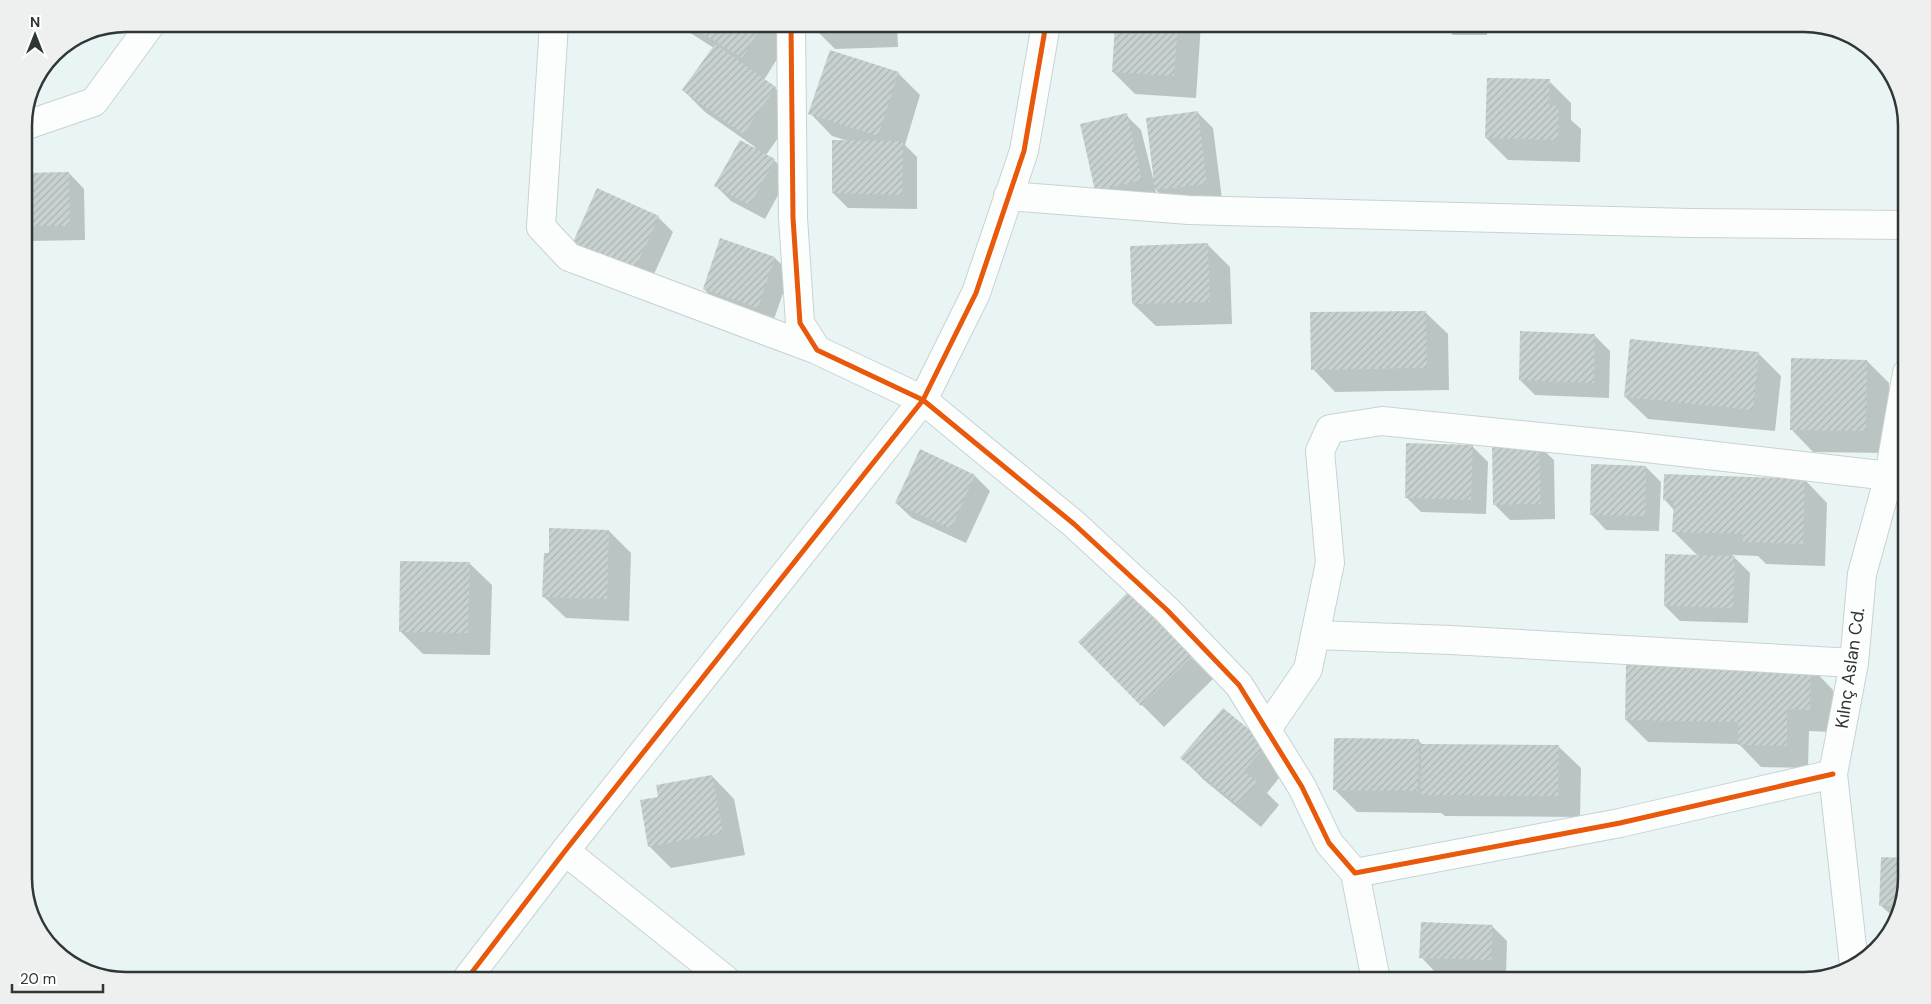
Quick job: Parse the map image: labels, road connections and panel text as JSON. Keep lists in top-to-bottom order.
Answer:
{
  "streets": {
    "street": ["Kılnç Aslan Cd."]
  },
  "scale_bar": "20 m",
  "north": "top"
}
